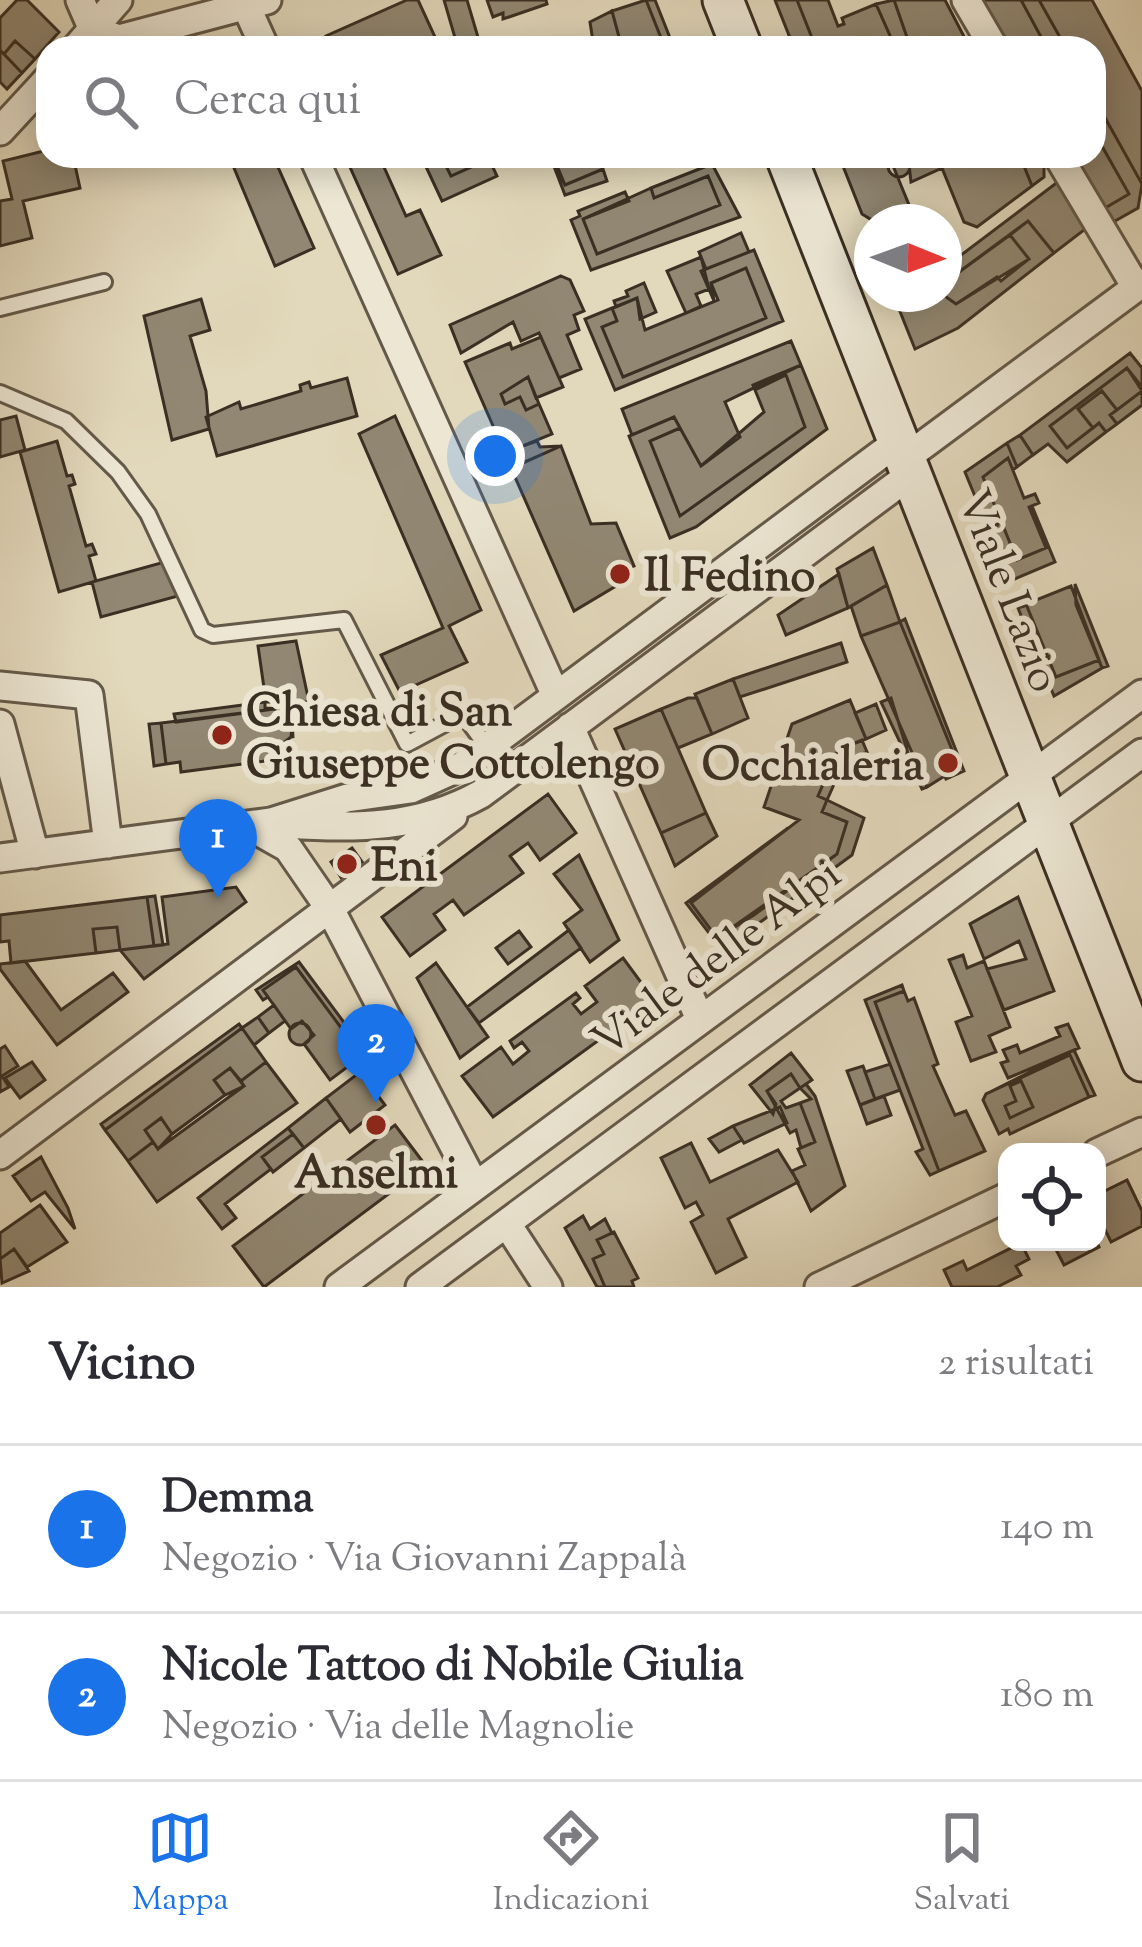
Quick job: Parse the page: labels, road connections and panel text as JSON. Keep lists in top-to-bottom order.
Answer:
{
  "streets": {
    "street": ["Viale Lazio", "Viale delle Alpi"]
  },
  "crossings": [
    ["Viale Lazio", "Viale delle Alpi"]
  ],
  "places": [
    "Il Fedino",
    "Chiesa di San Giuseppe Cottolengo",
    "Occhialeria",
    "Eni",
    "Anselmi"
  ],
  "north": "right",
  "page": {
    "search": "Cerca qui",
    "pins": ["1", "2"],
    "heading": ["Vicino", "2 risultati"],
    "list": [
      {
        "mark": "1",
        "name": "Demma",
        "note": "Negozio · Via Giovanni Zappalà",
        "value": "140 m"
      },
      {
        "mark": "2",
        "name": "Nicole Tattoo di Nobile Giulia",
        "note": "Negozio · Via delle Magnolie",
        "value": "180 m"
      }
    ],
    "nav": ["Mappa", "Indicazioni", "Salvati"]
  }
}
